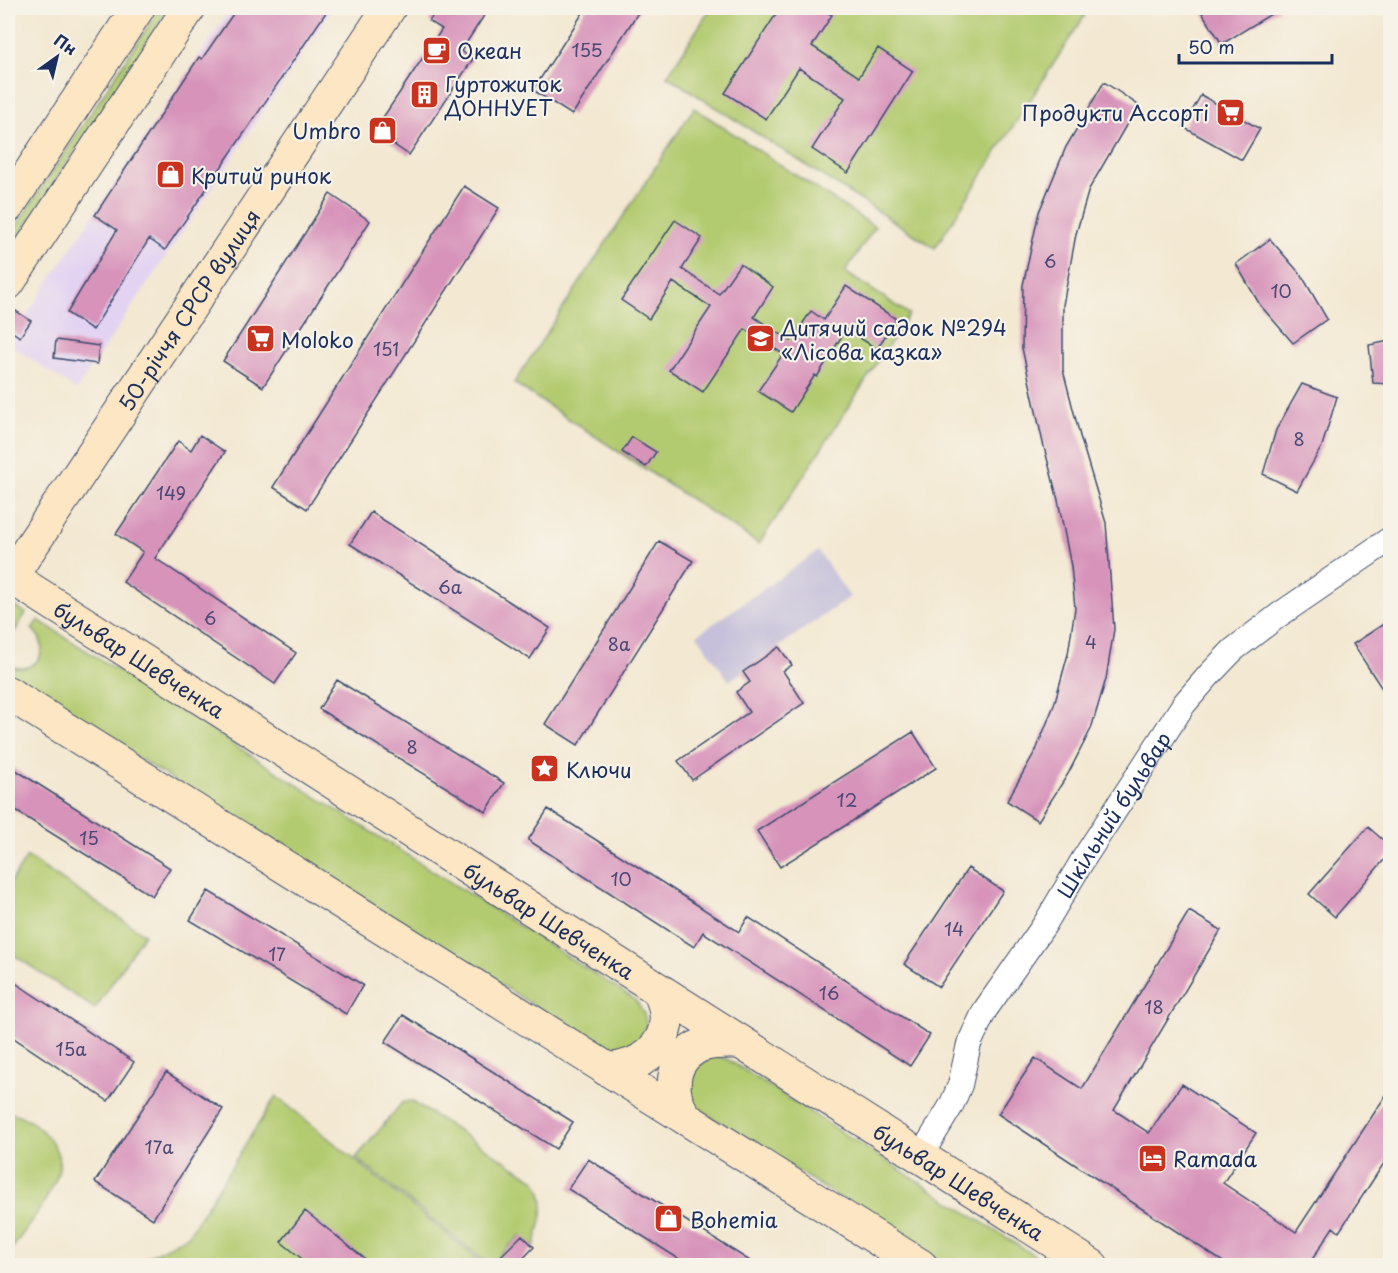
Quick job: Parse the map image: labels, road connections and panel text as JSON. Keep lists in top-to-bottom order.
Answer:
{
  "streets": {
    "main road": ["50-річчя СРСР вулиця", "бульвар Шевченка"],
    "street": ["Шкільний бульвар"]
  },
  "crossings": [
    ["50-річчя СРСР вулиця", "бульвар Шевченка"],
    ["бульвар Шевченка", "Шкільний бульвар"]
  ],
  "places": {
    "cafe": ["Океан"],
    "building": ["Гуртожиток ДОННУЕТ"],
    "supermarket": ["Продукти Ассорті", "Moloko"],
    "shop": ["Umbro", "Критий ринок", "Bohemia"],
    "school or university": ["Дитячий садок №294 «Лісова казка»"],
    "place": ["Ключи"],
    "hotel": ["Ramada"]
  },
  "house_numbers": [
    "155",
    "6",
    "10",
    "151",
    "8",
    "149",
    "6а",
    "6",
    "4",
    "8а",
    "8",
    "12",
    "15",
    "10",
    "14",
    "17",
    "16",
    "18",
    "15а",
    "17а"
  ],
  "scale_bar": "50 m",
  "north": "top right"
}
